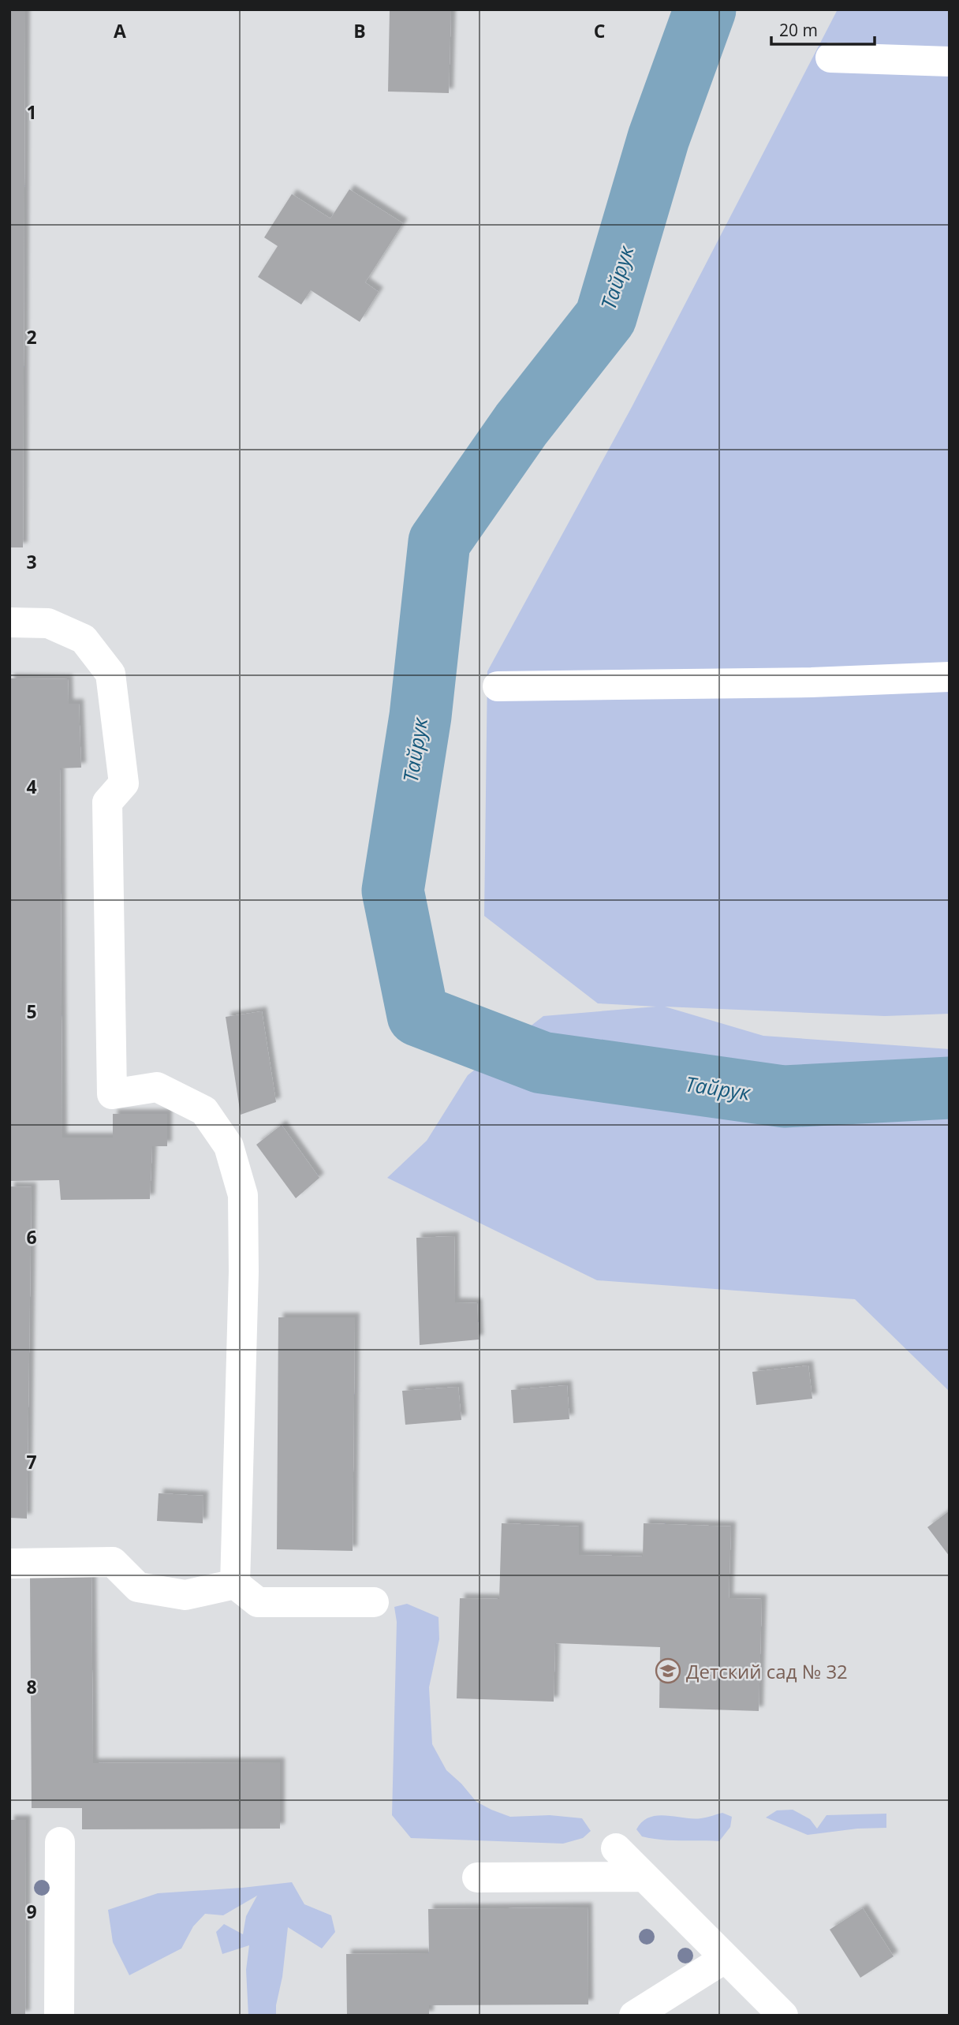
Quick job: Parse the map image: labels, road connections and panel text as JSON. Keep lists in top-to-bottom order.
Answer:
{
  "water": ["Тайрук"],
  "places": {
    "school or university": ["Детский сад № 32"]
  },
  "scale_bar": "20 m",
  "grid": {
    "columns": ["A", "B", "C"],
    "rows": [
      "1",
      "2",
      "3",
      "4",
      "5",
      "6",
      "7",
      "8",
      "9"
    ]
  }
}
